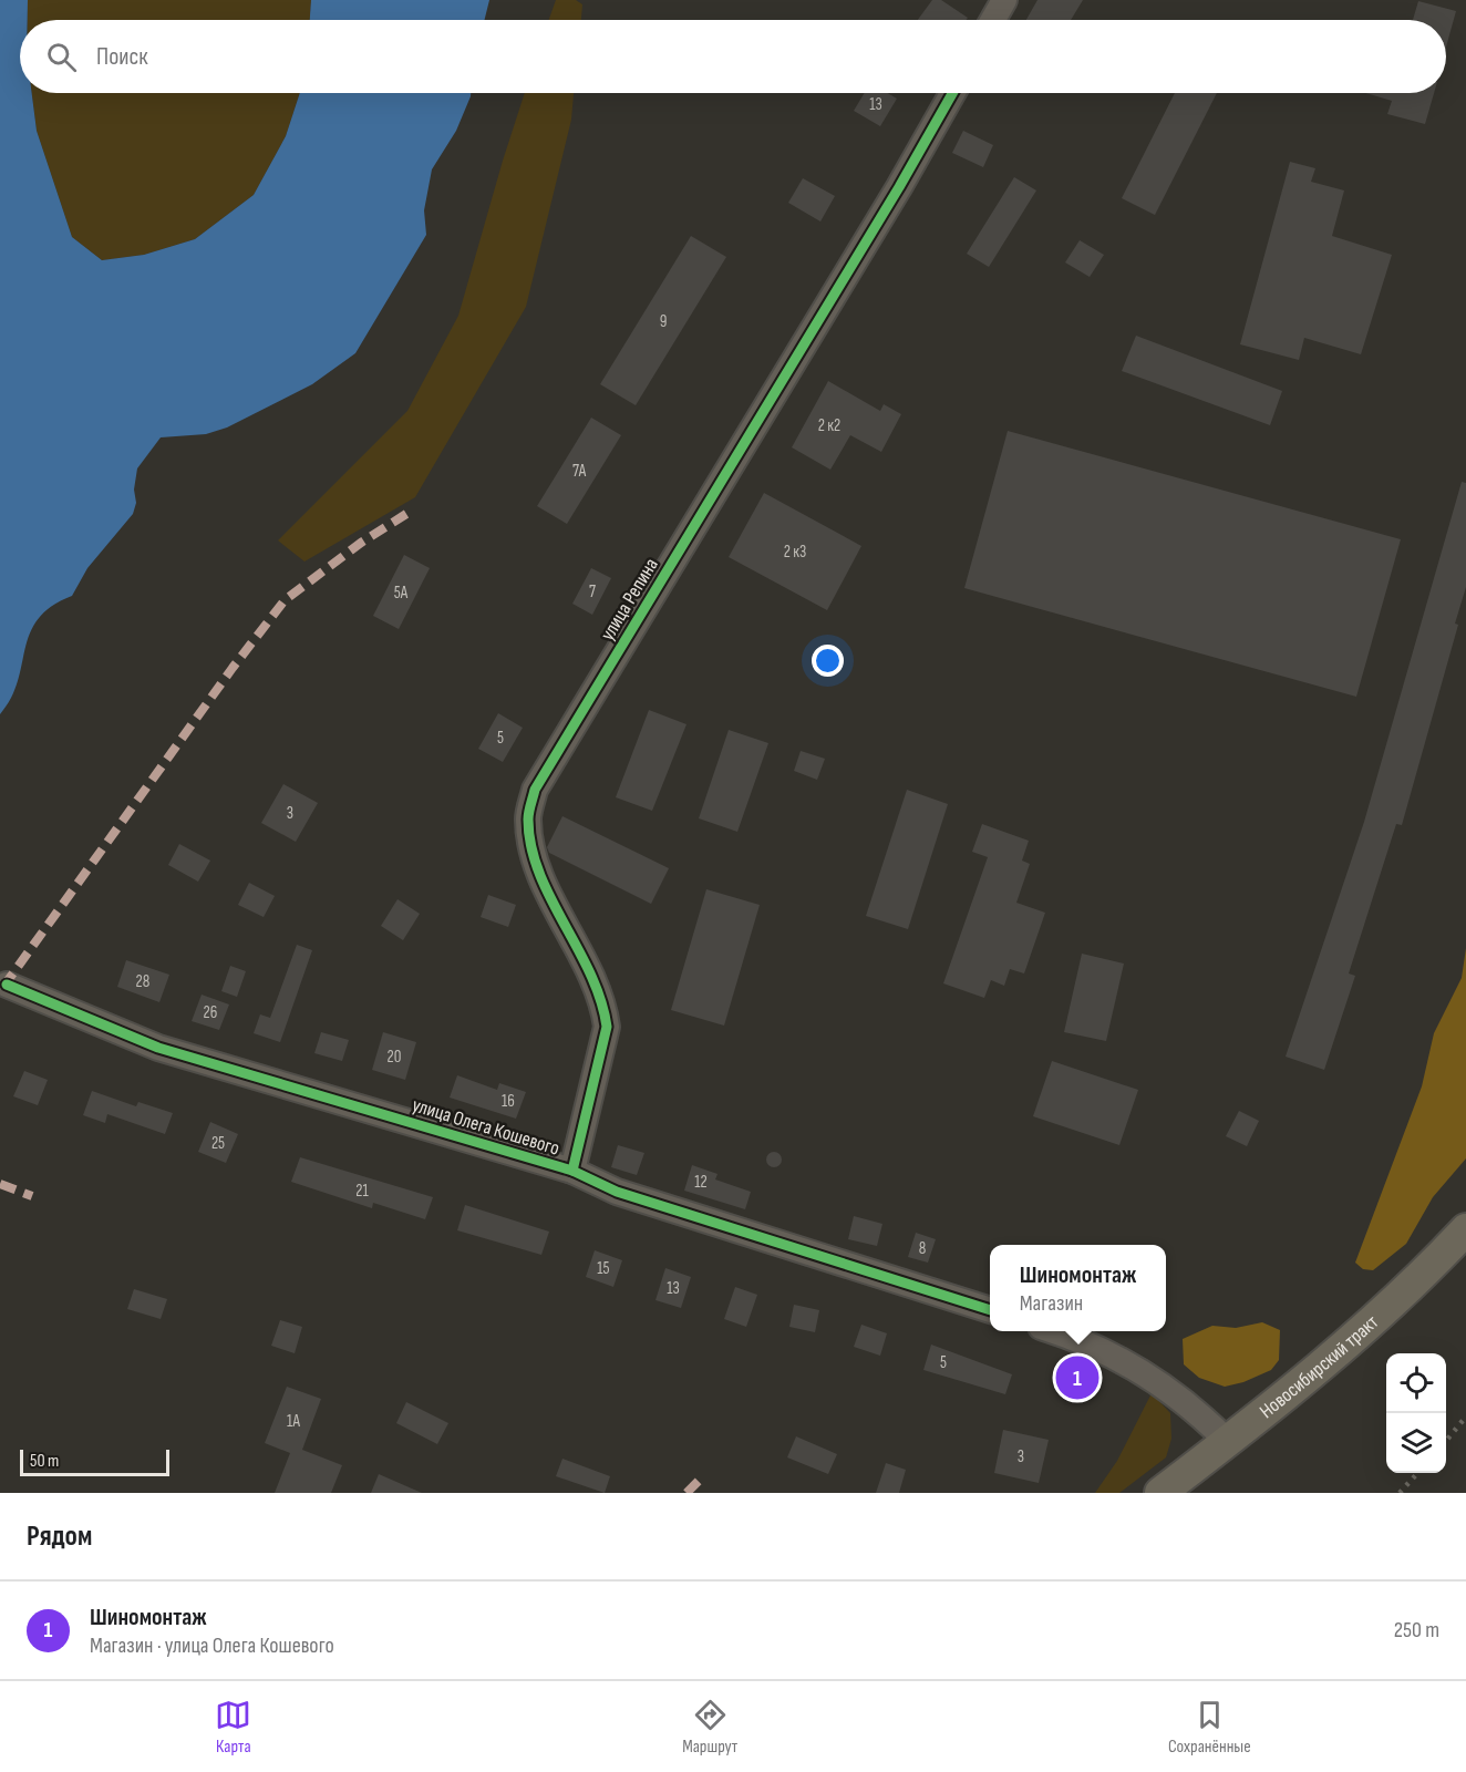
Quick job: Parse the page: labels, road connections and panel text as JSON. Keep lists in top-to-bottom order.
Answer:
{
  "streets": {
    "main road": ["Новосибирский тракт"],
    "street": ["улица Репина", "улица Олега Кошевого"]
  },
  "crossings": [
    ["улица Репина", "улица Олега Кошевого"]
  ],
  "house_numbers": [
    "13",
    "9",
    "2 к2",
    "7А",
    "2 к3",
    "7",
    "5А",
    "5",
    "3",
    "28",
    "26",
    "20",
    "16",
    "25",
    "12",
    "21",
    "8",
    "15",
    "13",
    "5",
    "1А",
    "3"
  ],
  "scale_bar": "50 m",
  "page": {
    "search": "Поиск",
    "popup": ["Шиномонтаж", "Магазин"],
    "pins": "1",
    "scale": "50 m",
    "heading": "Рядом",
    "list": [
      {
        "mark": "1",
        "name": "Шиномонтаж",
        "note": "Магазин · улица Олега Кошевого",
        "value": "250 m"
      }
    ],
    "nav": ["Карта", "Маршрут", "Сохранённые"]
  }
}
